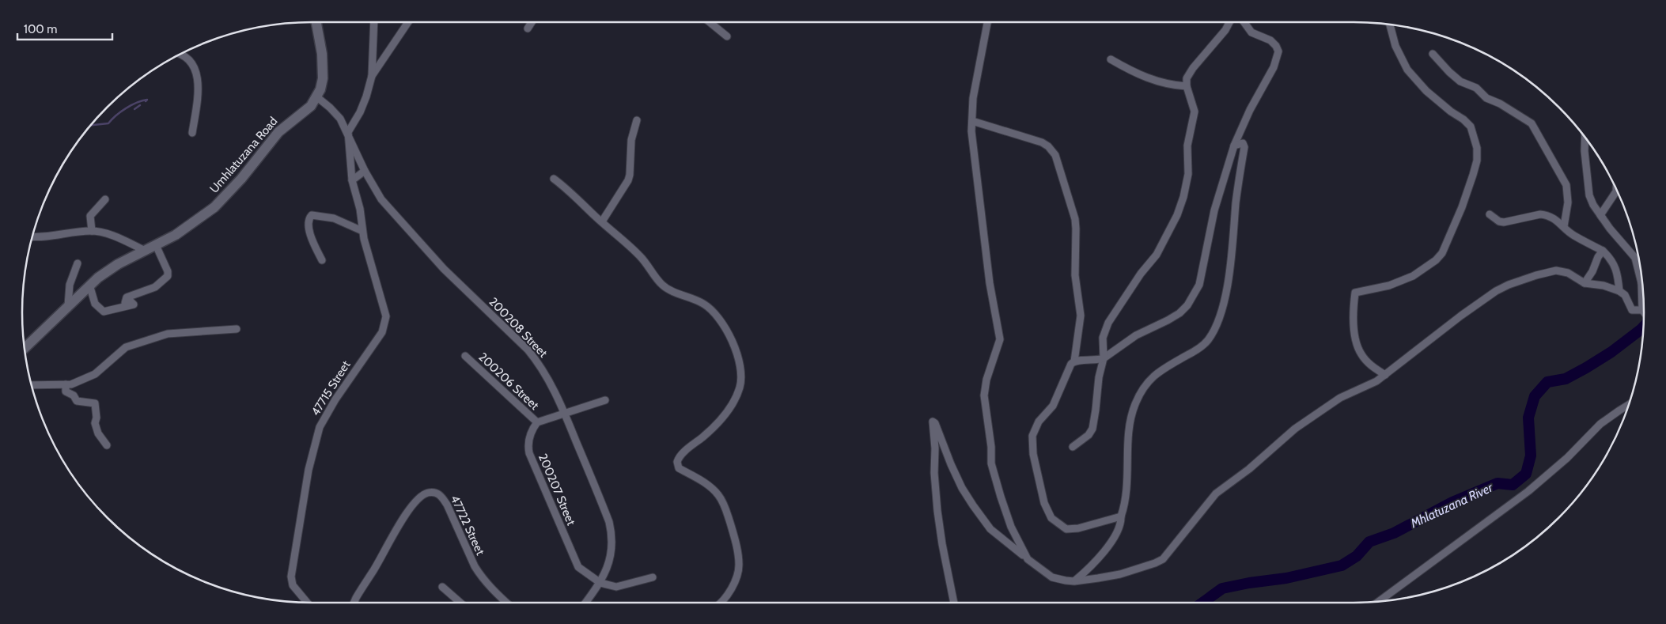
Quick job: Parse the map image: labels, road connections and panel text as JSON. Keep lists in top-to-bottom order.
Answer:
{
  "streets": {
    "street": [
      "Umhlatuzana Road",
      "200208 Street",
      "200206 Street",
      "47715 Street",
      "200207 Street",
      "47722 Street"
    ]
  },
  "crossings": [
    ["Umhlatuzana Road", "200208 Street"],
    ["200208 Street", "47715 Street"],
    ["200208 Street", "200207 Street"],
    ["200206 Street", "200207 Street"]
  ],
  "water": ["Mhlatuzana River"],
  "scale_bar": "100 m"
}
